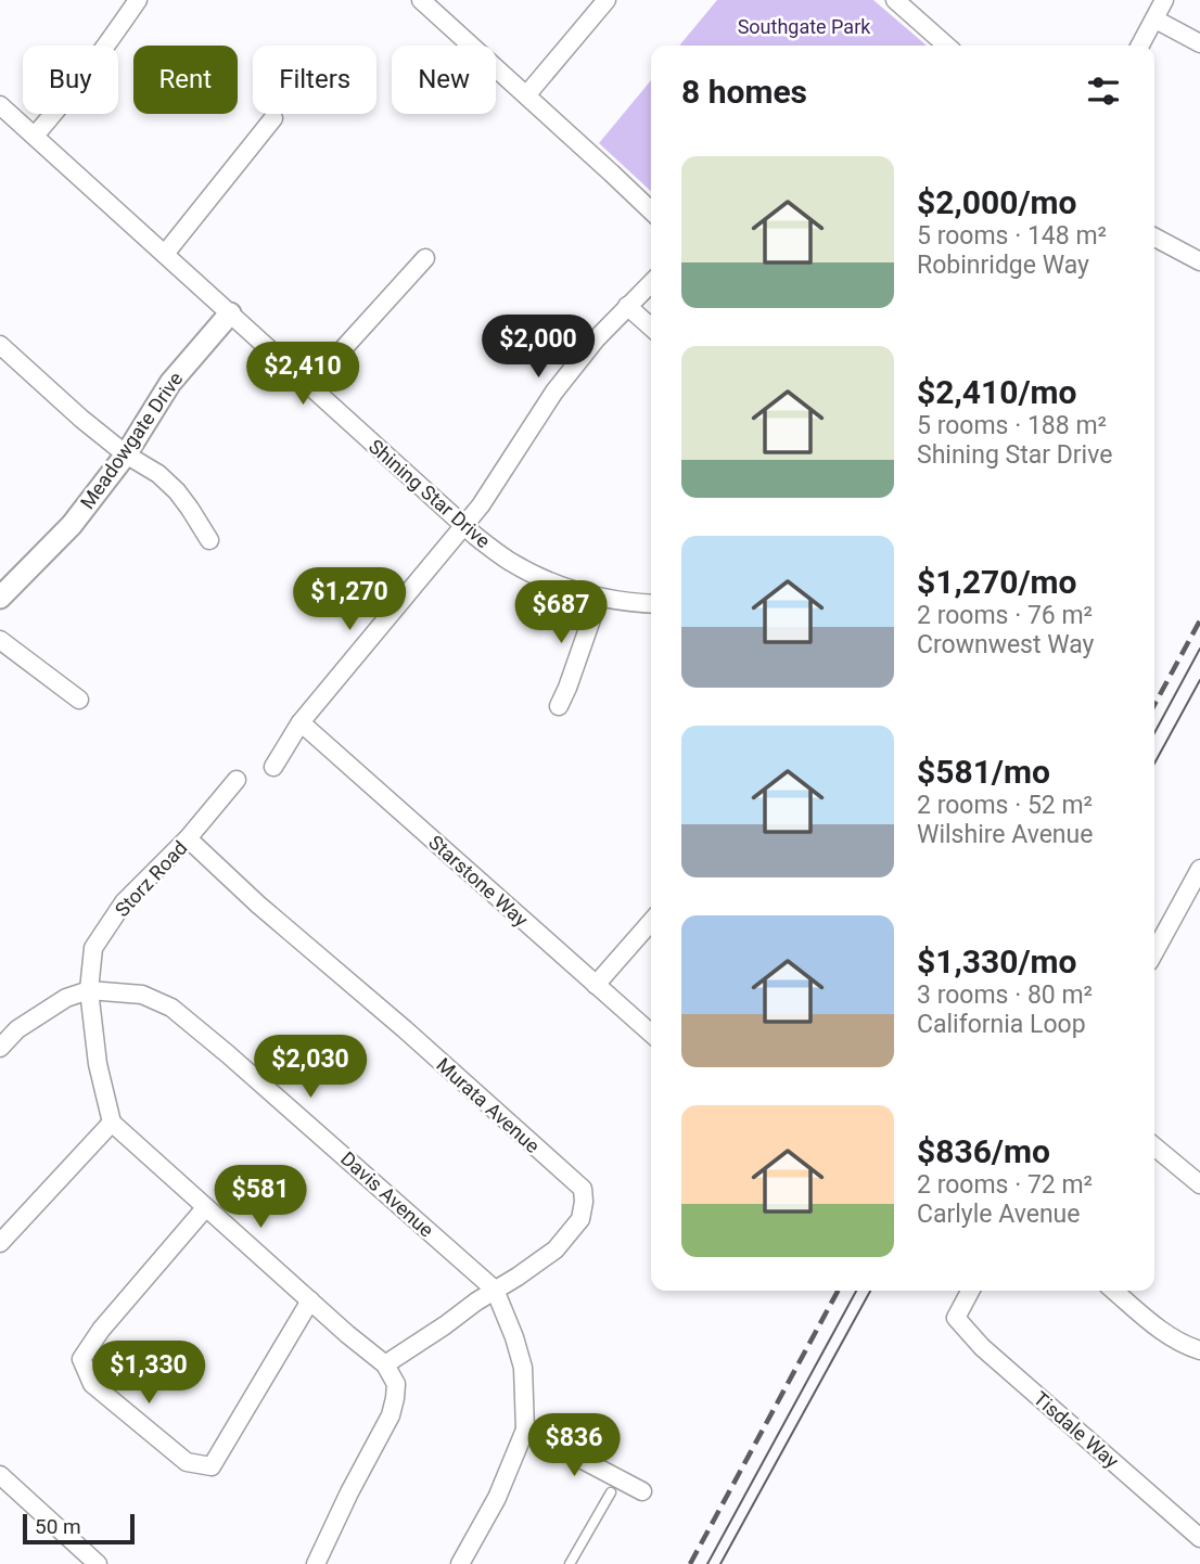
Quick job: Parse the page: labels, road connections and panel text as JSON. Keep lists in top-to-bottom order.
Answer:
{
  "streets": {
    "street": [
      "Meadowgate Drive",
      "Shining Star Drive",
      "Storz Road",
      "Starstone Way",
      "Murata Avenue",
      "Davis Avenue",
      "Tisdale Way"
    ]
  },
  "crossings": [
    ["Meadowgate Drive", "Shining Star Drive"],
    ["Storz Road", "Murata Avenue"],
    ["Storz Road", "Davis Avenue"],
    ["Murata Avenue", "Davis Avenue"]
  ],
  "parks": ["Southgate Park"],
  "scale_bar": "50 m",
  "page": {
    "chip": [
      "Buy",
      "Rent",
      "Filters",
      "New"
    ],
    "heading": "8 homes",
    "list": [
      {
        "name": "$2,000/mo",
        "note": "5 rooms · 148 m² · Robinridge Way"
      },
      {
        "name": "$2,410/mo",
        "note": "5 rooms · 188 m² · Shining Star Drive"
      },
      {
        "name": "$1,270/mo",
        "note": "2 rooms · 76 m² · Crownwest Way"
      },
      {
        "name": "$581/mo",
        "note": "2 rooms · 52 m² · Wilshire Avenue"
      },
      {
        "name": "$1,330/mo",
        "note": "3 rooms · 80 m² · California Loop"
      },
      {
        "name": "$836/mo",
        "note": "2 rooms · 72 m² · Carlyle Avenue"
      }
    ],
    "price": [
      "$2,000",
      "$2,410",
      "$1,270",
      "$687",
      "$2,030",
      "$581",
      "$1,330",
      "$836"
    ],
    "scale": "50 m"
  }
}
